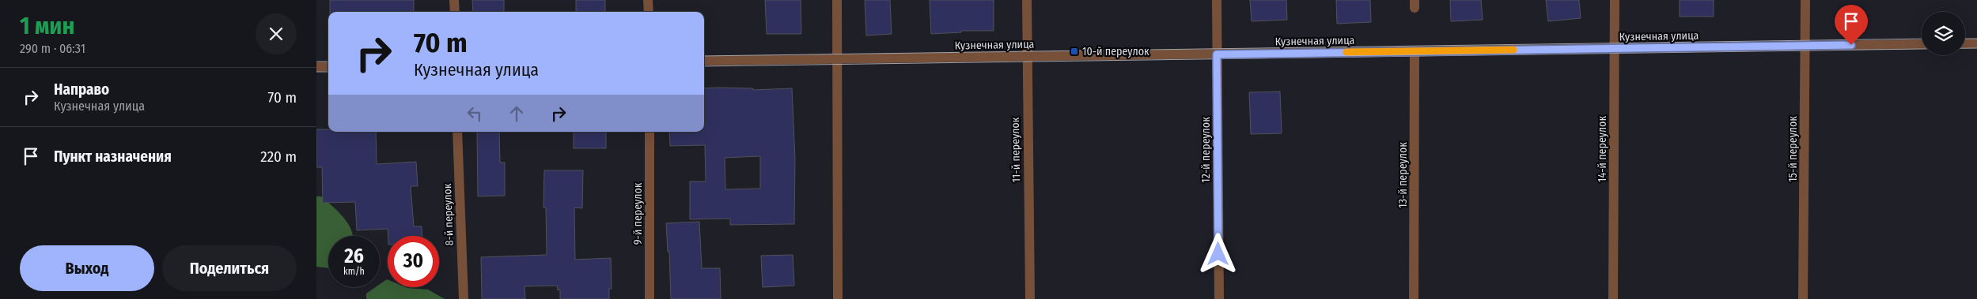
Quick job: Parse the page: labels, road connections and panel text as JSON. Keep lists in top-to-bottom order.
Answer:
{
  "streets": {
    "street": [
      "Кузнечная улица",
      "14-й переулок",
      "15-й переулок",
      "11-й переулок",
      "12-й переулок",
      "13-й переулок",
      "9-й переулок",
      "8-й переулок"
    ]
  },
  "crossings": [
    ["Кузнечная улица", "14-й переулок"],
    ["Кузнечная улица", "15-й переулок"],
    ["Кузнечная улица", "11-й переулок"],
    ["Кузнечная улица", "12-й переулок"],
    ["Кузнечная улица", "13-й переулок"]
  ],
  "places": {
    "transit": ["10-й переулок"]
  },
  "page": {
    "heading": ["1 мин", "290 m · 06:31"],
    "turn": ["70 m", "Кузнечная улица"],
    "list": [
      {
        "name": "Направо",
        "note": "Кузнечная улица",
        "value": "70 m"
      },
      {
        "name": "Пункт назначения",
        "value": "220 m"
      }
    ],
    "speed": "26 km/h",
    "limit": "30",
    "buttons": ["Выход", "Поделиться"]
  }
}
